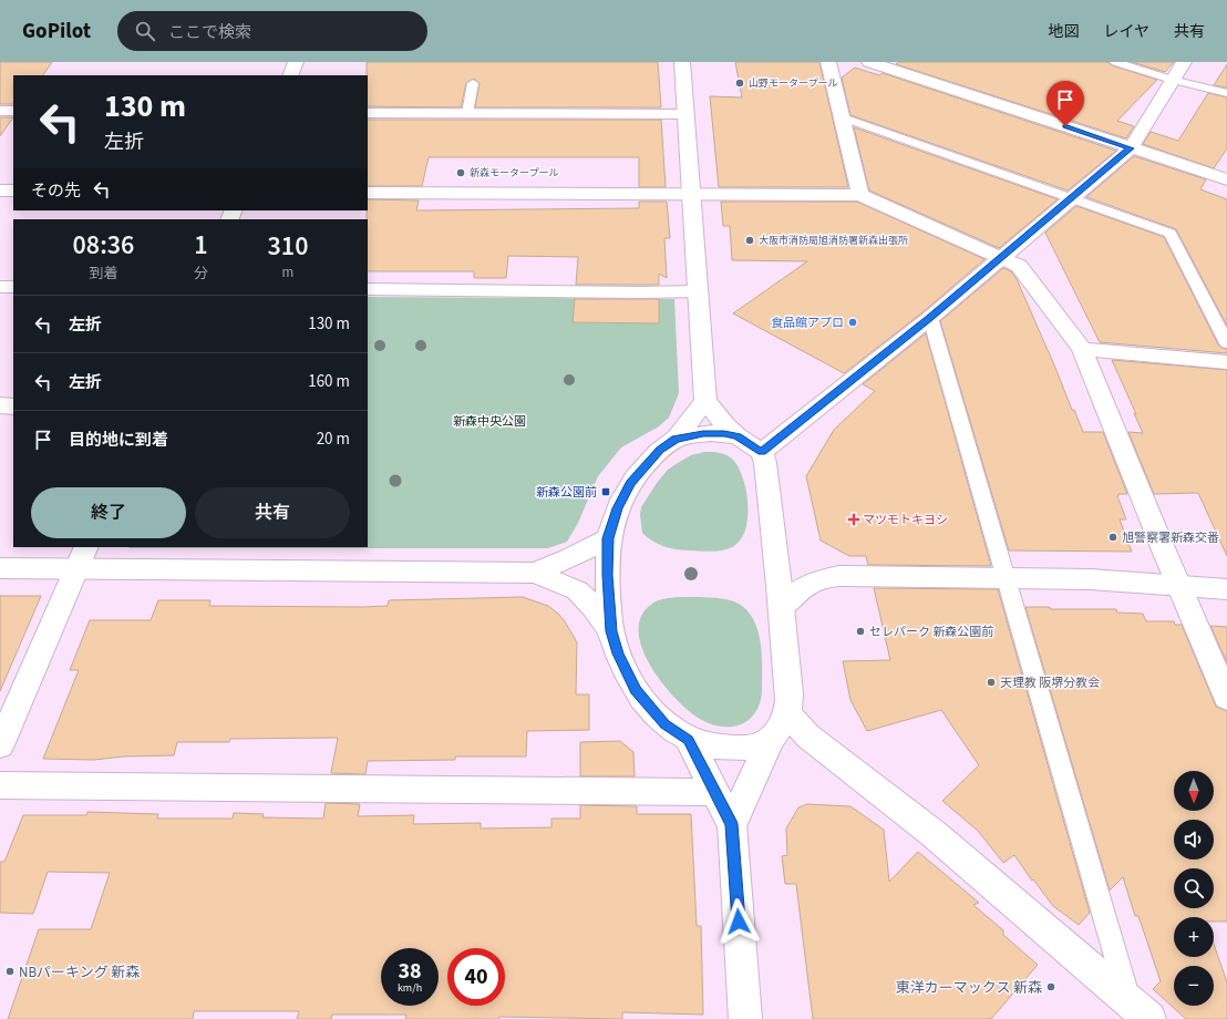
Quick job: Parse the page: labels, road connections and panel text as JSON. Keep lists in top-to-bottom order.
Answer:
{
  "parks": ["新森中央公園"],
  "places": {
    "other": [
      "山野モータープール",
      "新森モータープール",
      "大阪市消防局旭消防署新森出張所",
      "食品館アプロ",
      "旭警察署新森交番",
      "セレパーク 新森公園前",
      "天理教 阪堺分教会",
      "NBパーキング 新森",
      "東洋カーマックス 新森"
    ],
    "transit": ["新森公園前"],
    "health": ["マツモトキヨシ"]
  },
  "north": "bottom",
  "page": {
    "header": "GoPilot",
    "search": "ここで検索",
    "nav": ["地図", "レイヤ", "共有"],
    "turn": ["130 m", "左折"],
    "then": "その先",
    "eta": [
      "08:36",
      "到着",
      "1",
      "分",
      "310",
      "m"
    ],
    "list": [
      {
        "name": "左折",
        "value": "130 m"
      },
      {
        "name": "左折",
        "value": "160 m"
      },
      {
        "name": "目的地に到着",
        "value": "20 m"
      }
    ],
    "buttons": ["終了", "共有"],
    "map_buttons": ["+", "−"],
    "speed": "38 km/h",
    "limit": "40"
  }
}
